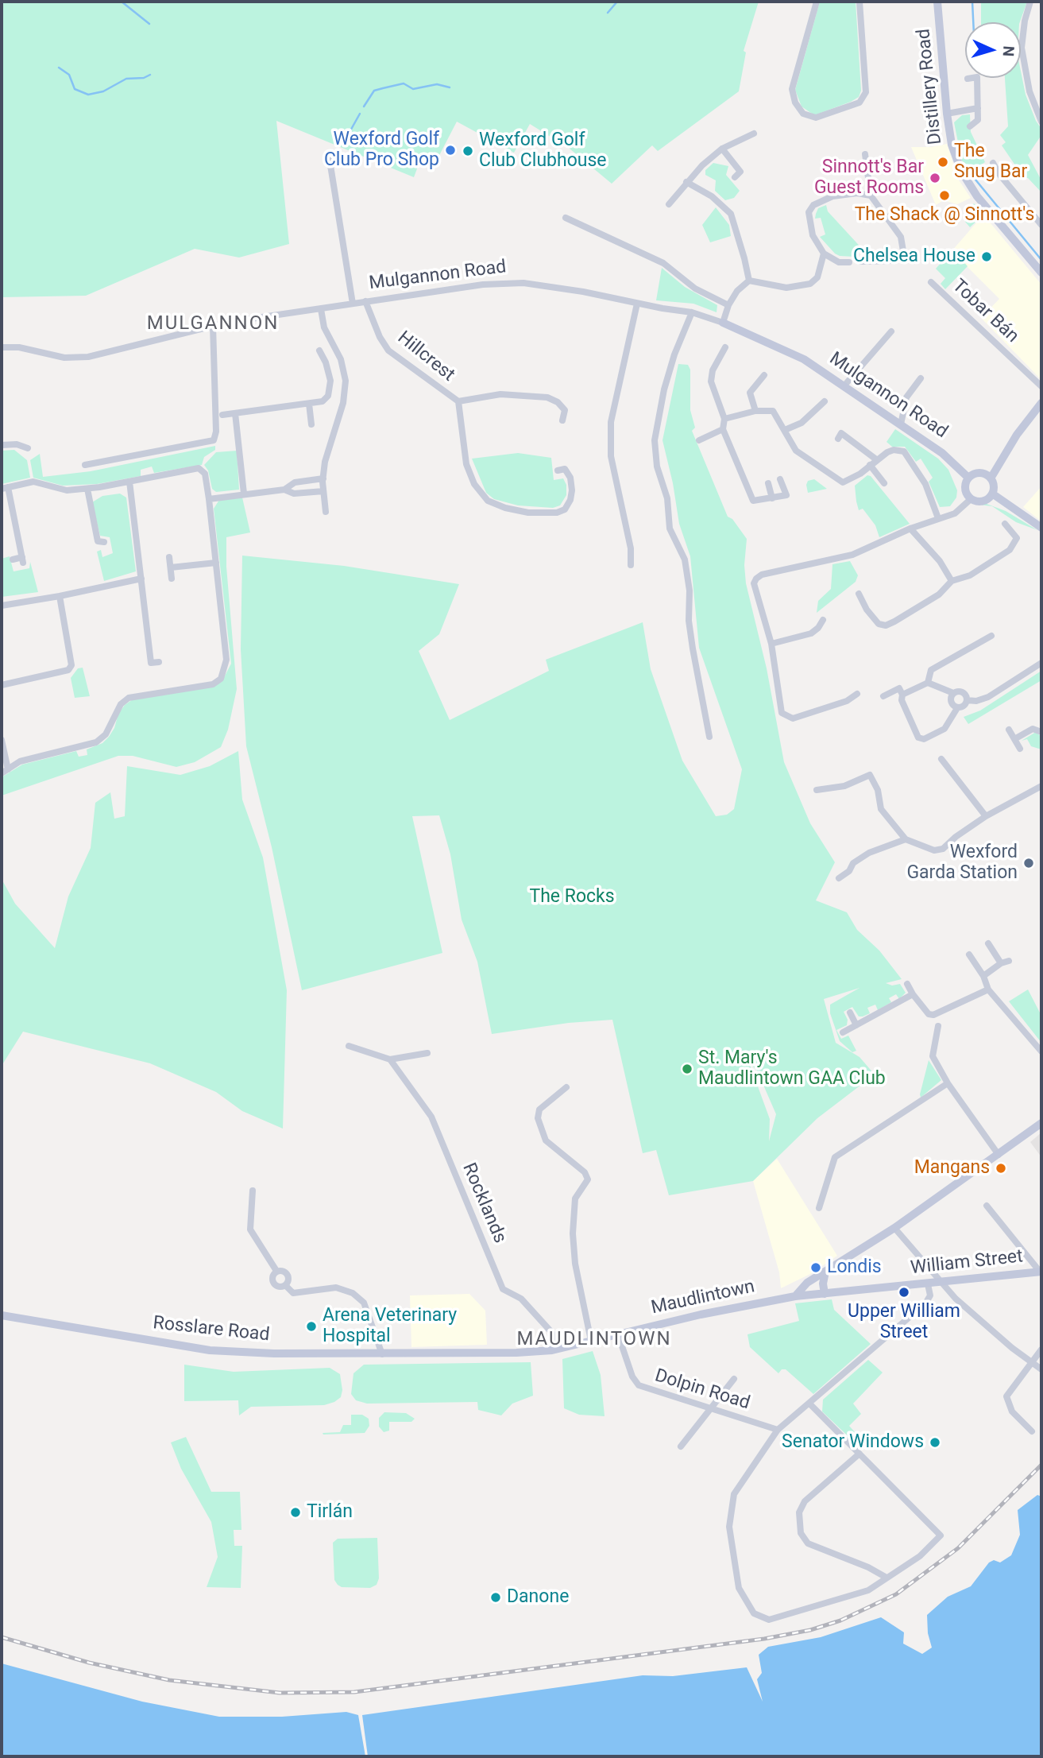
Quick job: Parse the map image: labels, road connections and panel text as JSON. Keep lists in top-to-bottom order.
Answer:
{
  "streets": {
    "main road": [
      "Distillery Road",
      "Mulgannon Road",
      "William Street",
      "Maudlintown",
      "Rosslare Road"
    ],
    "street": [
      "Tobar Bán",
      "Hillcrest",
      "Rocklands",
      "Dolpin Road"
    ]
  },
  "crossings": [
    ["Mulgannon Road", "Hillcrest"],
    ["Rocklands", "Rosslare Road"],
    ["William Street", "Maudlintown"],
    ["Maudlintown", "Rosslare Road"],
    ["Maudlintown", "Dolpin Road"],
    ["Rosslare Road", "Dolpin Road"]
  ],
  "districts": ["MULGANNON", "MAUDLINTOWN"],
  "parks": ["The Rocks"],
  "places": [
    "Wexford Golf Club Pro Shop",
    "Wexford Golf Club Clubhouse",
    "The Snug Bar",
    "Sinnott's Bar Guest Rooms",
    "The Shack @ Sinnott's",
    "Chelsea House",
    "Wexford Garda Station",
    "St. Mary's Maudlintown GAA Club",
    "Mangans",
    "Londis",
    "Upper William Street",
    "Arena Veterinary Hospital",
    "Senator Windows",
    "Tirlán",
    "Danone"
  ],
  "north": "right"
}
